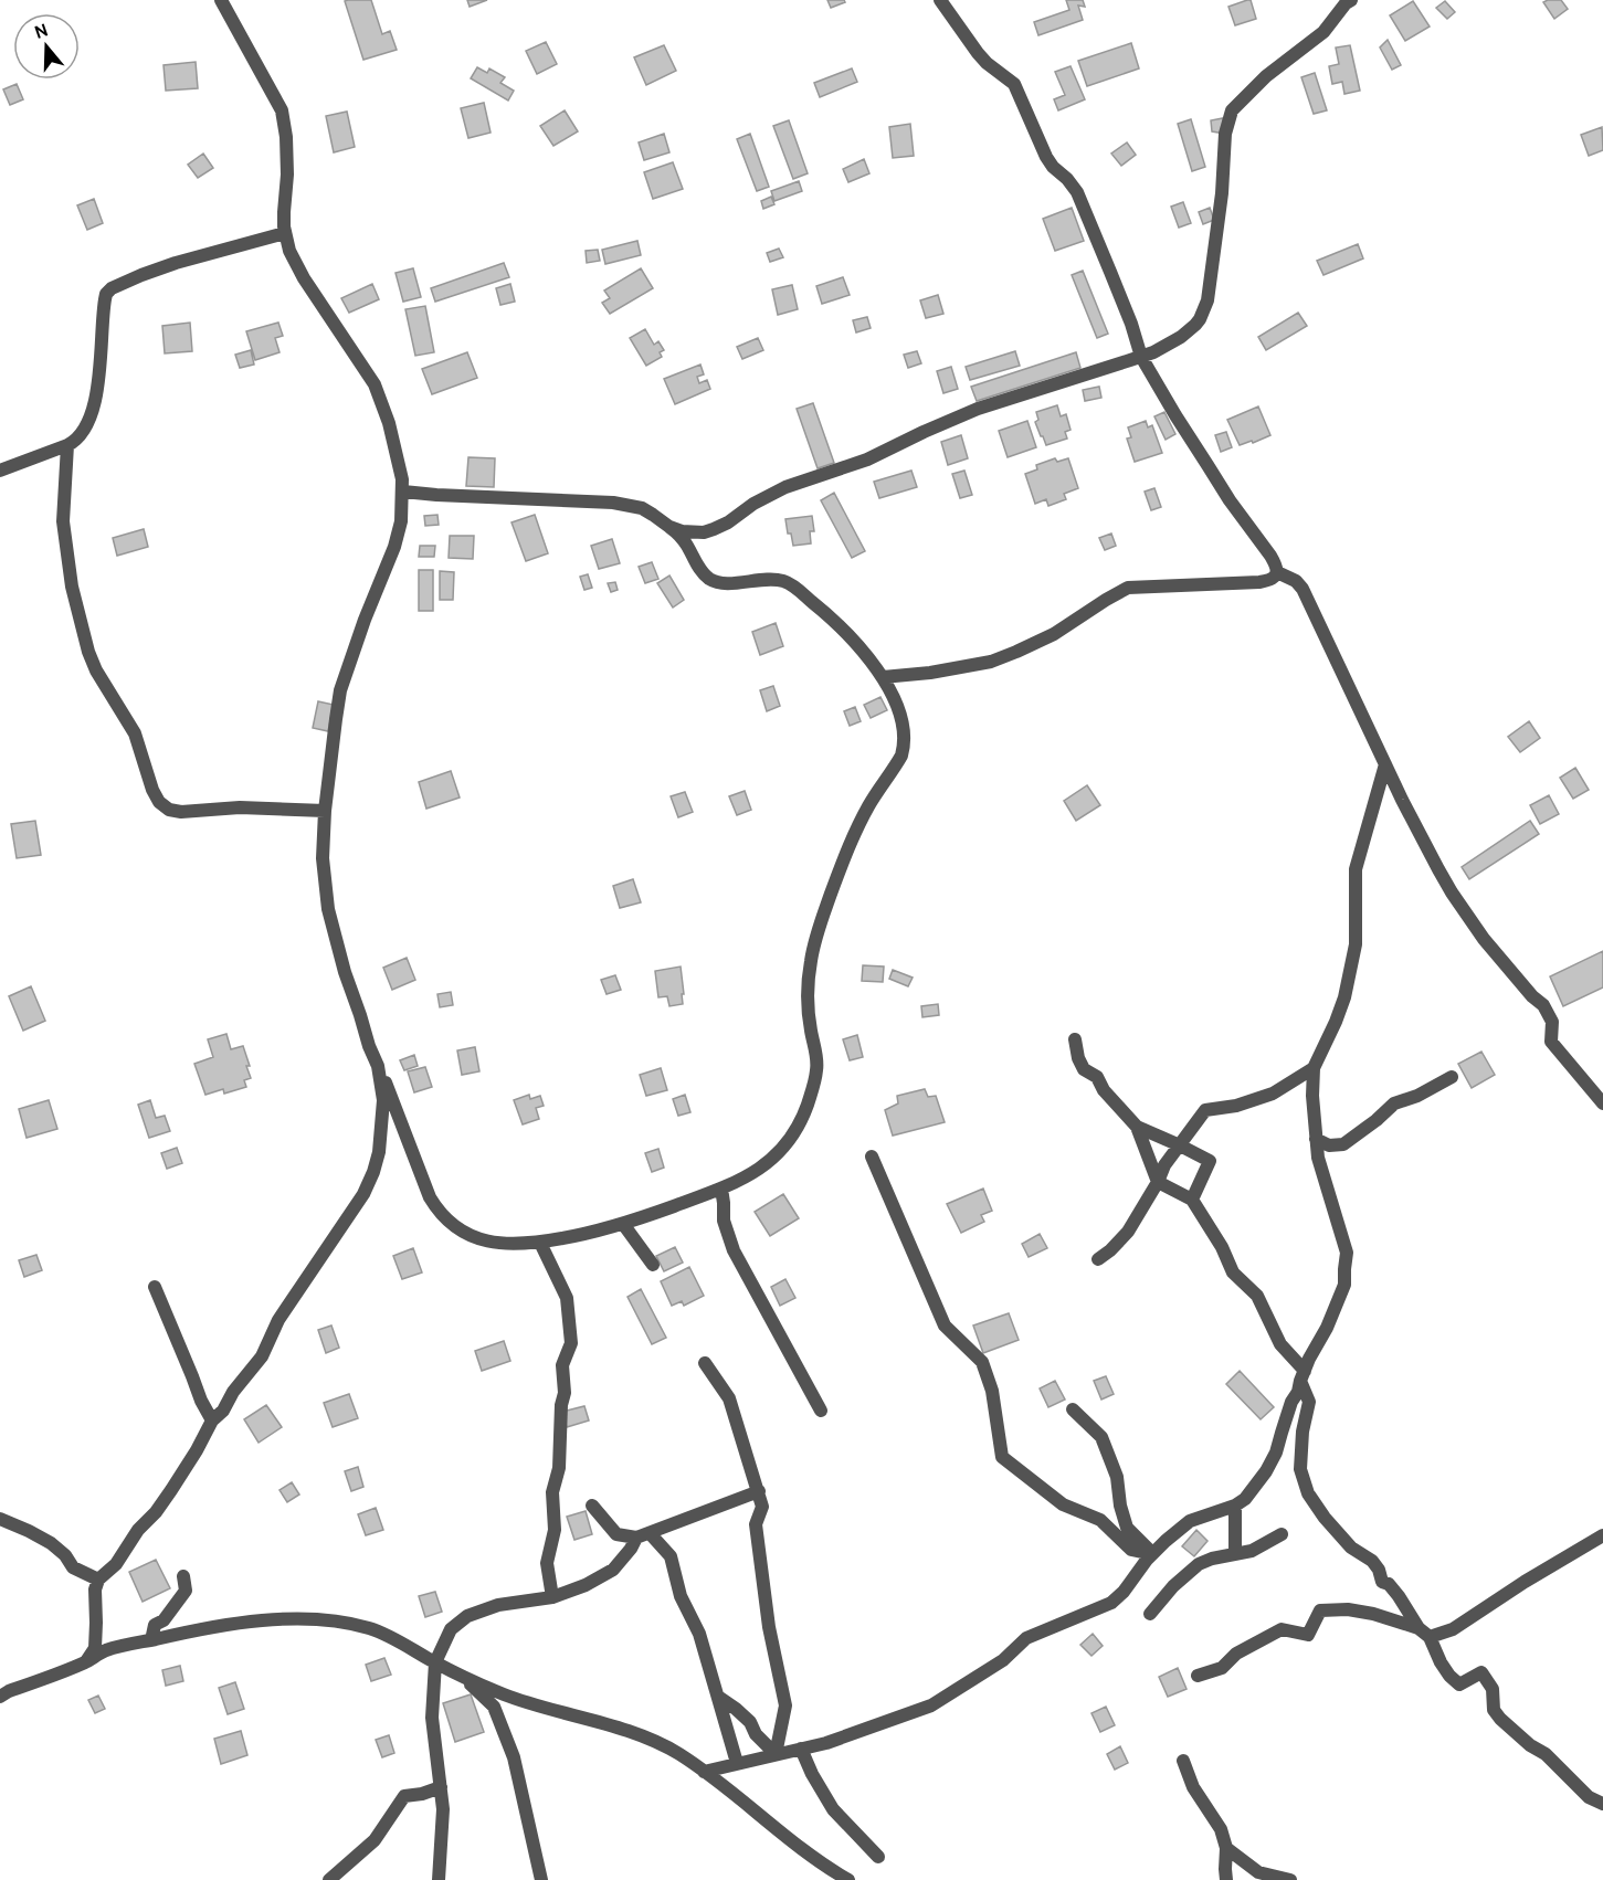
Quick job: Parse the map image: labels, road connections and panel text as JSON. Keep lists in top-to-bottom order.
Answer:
{
  "north": "top"
}
